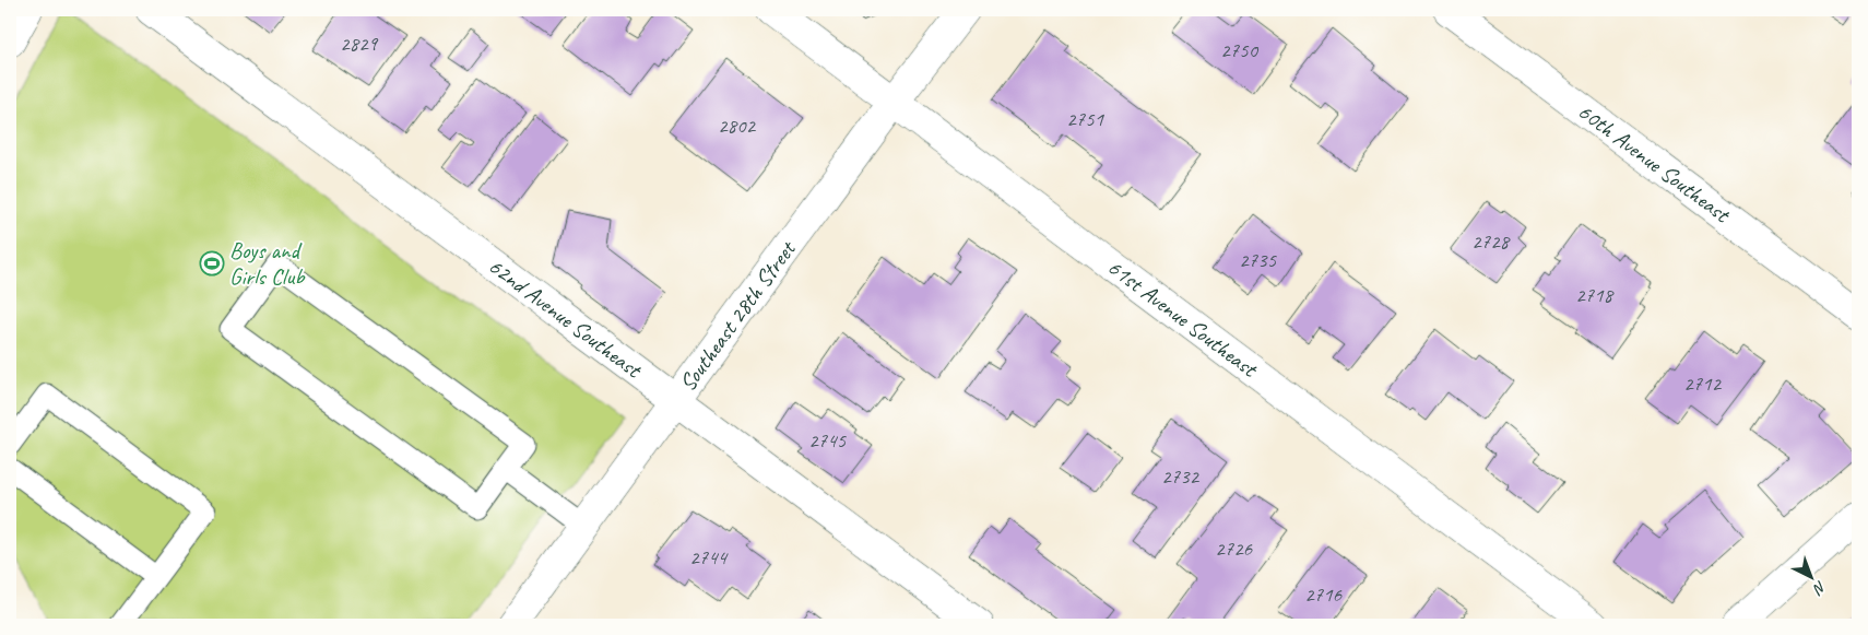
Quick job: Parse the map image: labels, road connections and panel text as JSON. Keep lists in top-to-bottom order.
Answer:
{
  "streets": {
    "street": [
      "60th Avenue Southeast",
      "Southeast 28th Street",
      "61st Avenue Southeast",
      "62nd Avenue Southeast"
    ]
  },
  "crossings": [
    ["Southeast 28th Street", "61st Avenue Southeast"],
    ["Southeast 28th Street", "62nd Avenue Southeast"]
  ],
  "places": {
    "sports": ["Boys and Girls Club"]
  },
  "house_numbers": [
    "2829",
    "2750",
    "2751",
    "2802",
    "2728",
    "2735",
    "2718",
    "2712",
    "2745",
    "2732",
    "2726",
    "2744",
    "2716"
  ],
  "north": "bottom right"
}
